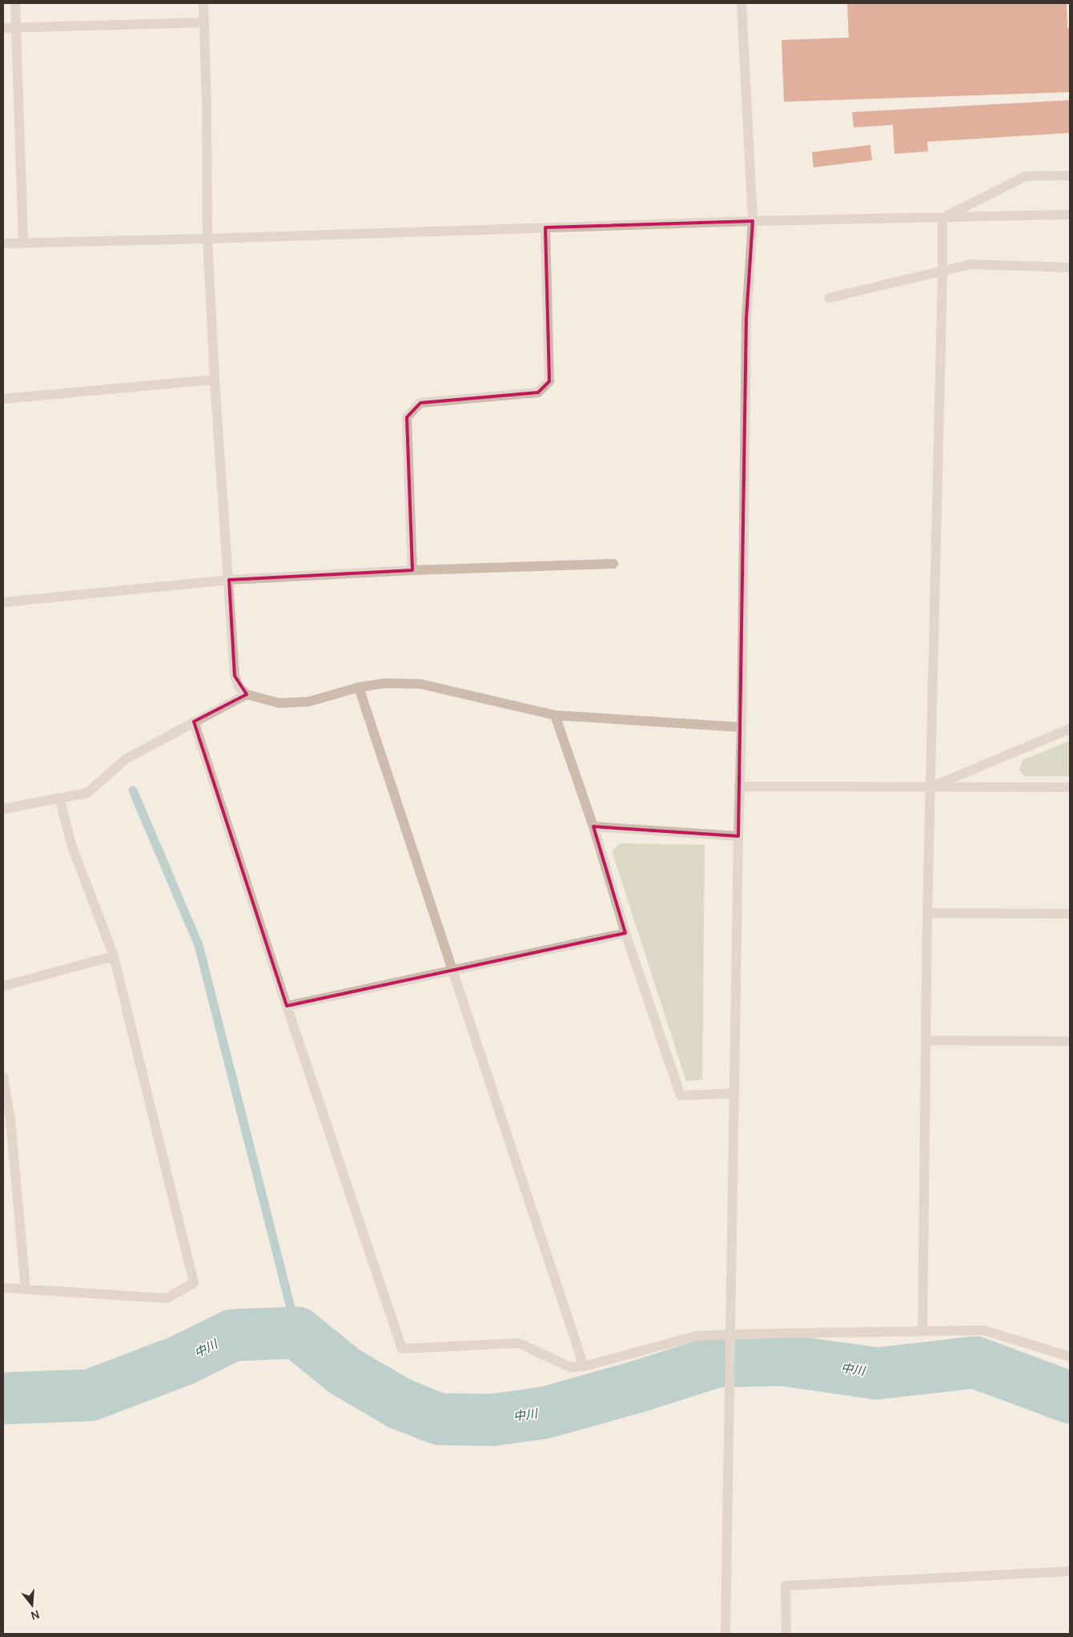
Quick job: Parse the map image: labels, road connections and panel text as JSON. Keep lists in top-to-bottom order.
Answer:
{
  "water": ["中川"],
  "north": "bottom"
}
